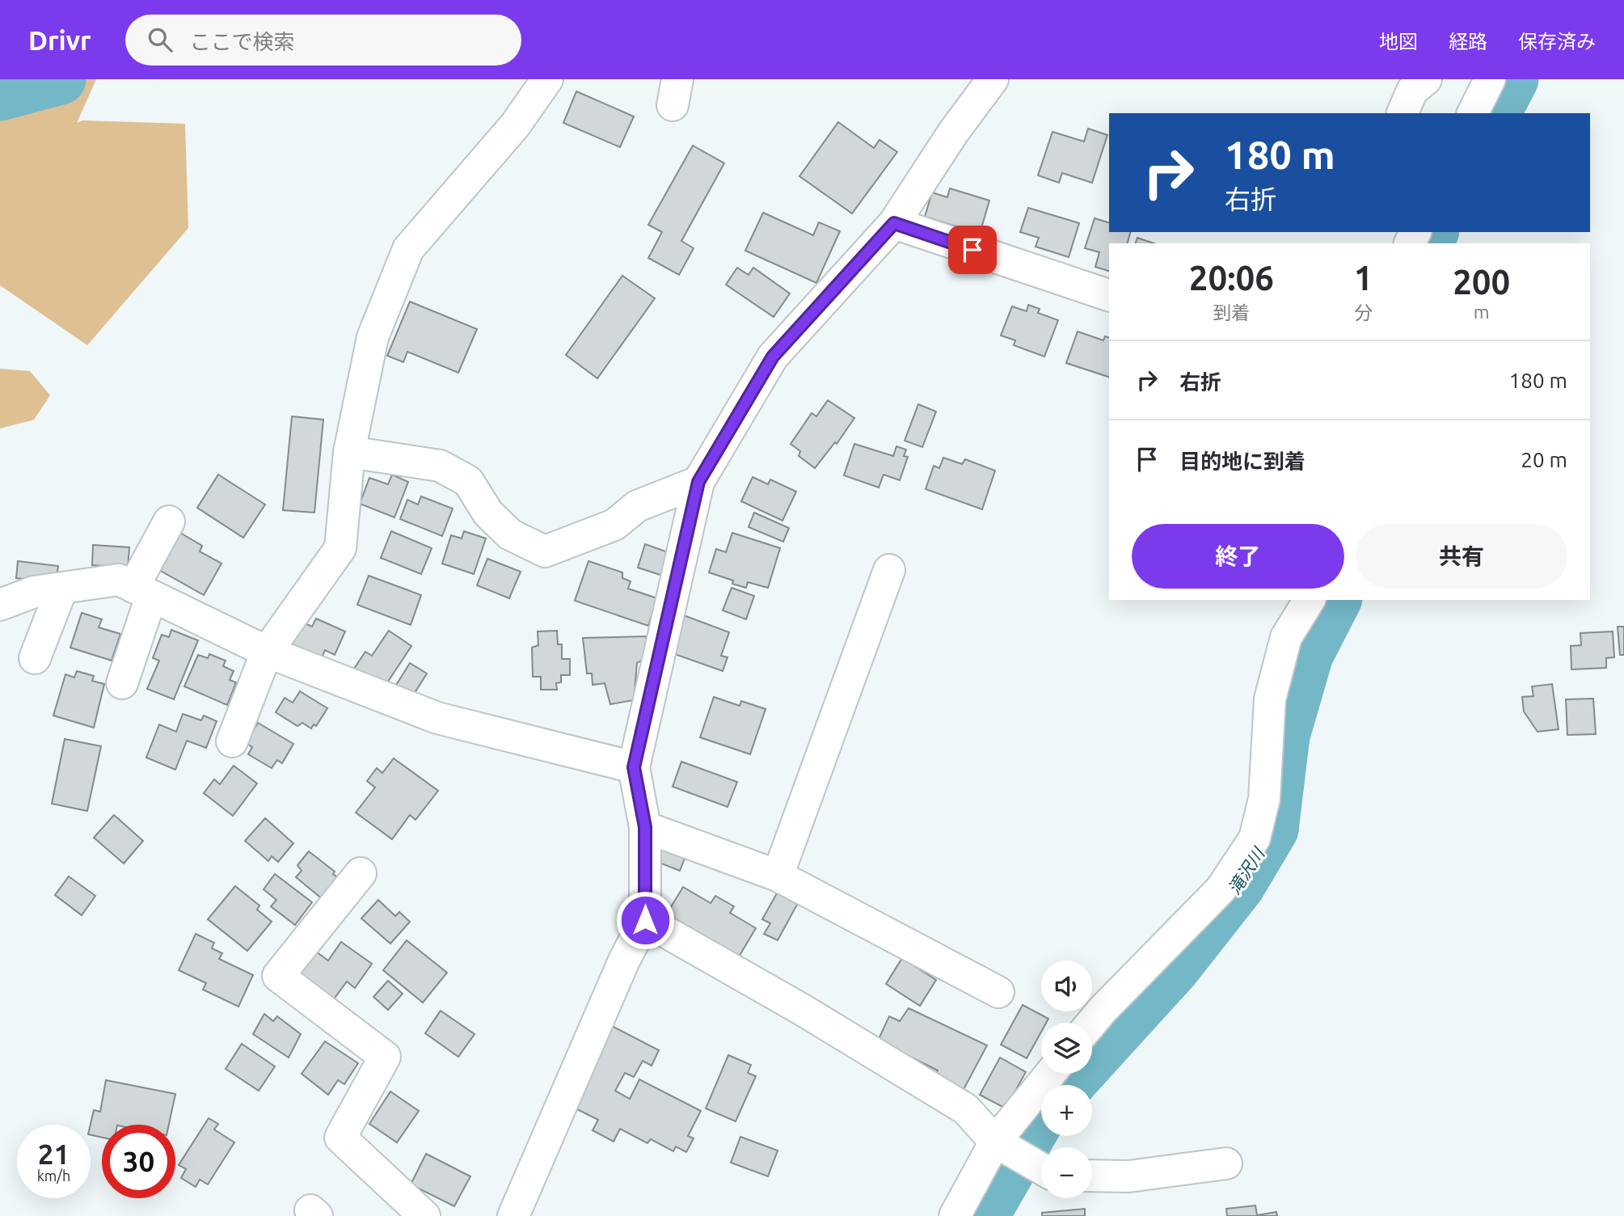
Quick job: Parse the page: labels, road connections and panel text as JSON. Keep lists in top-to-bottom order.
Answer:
{
  "water": ["滝沢川"],
  "page": {
    "header": "Drivr",
    "search": "ここで検索",
    "nav": ["地図", "経路", "保存済み"],
    "turn": ["180 m", "右折"],
    "eta": [
      "20:06",
      "到着",
      "1",
      "分",
      "200",
      "m"
    ],
    "list": [
      {
        "name": "右折",
        "value": "180 m"
      },
      {
        "name": "目的地に到着",
        "value": "20 m"
      }
    ],
    "buttons": ["終了", "共有"],
    "map_buttons": ["+", "−"],
    "speed": "21 km/h",
    "limit": "30"
  }
}
